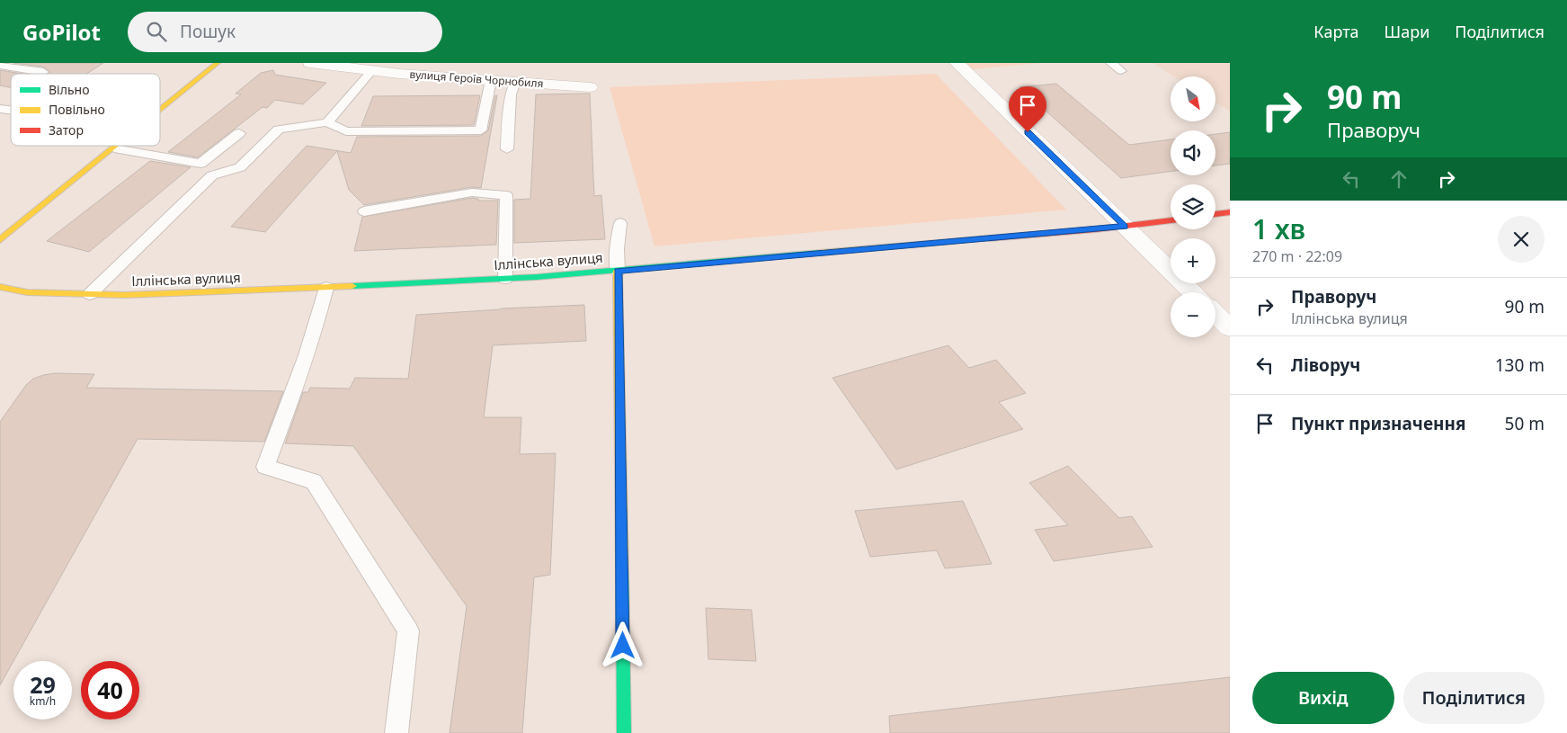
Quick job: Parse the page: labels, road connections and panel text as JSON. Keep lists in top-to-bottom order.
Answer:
{
  "streets": {
    "main road": ["Іллінська вулиця"],
    "street": ["вулиця Героїв Чорнобиля"]
  },
  "legend": ["Вільно", "Повільно", "Затор"],
  "north": "bottom right",
  "page": {
    "header": "GoPilot",
    "search": "Пошук",
    "nav": ["Карта", "Шари", "Поділитися"],
    "turn": ["90 m", "Праворуч"],
    "map_buttons": ["+", "−"],
    "heading": ["1 хв", "270 m · 22:09"],
    "list": [
      {
        "name": "Праворуч",
        "note": "Іллінська вулиця",
        "value": "90 m"
      },
      {
        "name": "Ліворуч",
        "value": "130 m"
      },
      {
        "name": "Пункт призначення",
        "value": "50 m"
      }
    ],
    "speed": "29 km/h",
    "limit": "40",
    "buttons": ["Вихід", "Поділитися"]
  }
}
